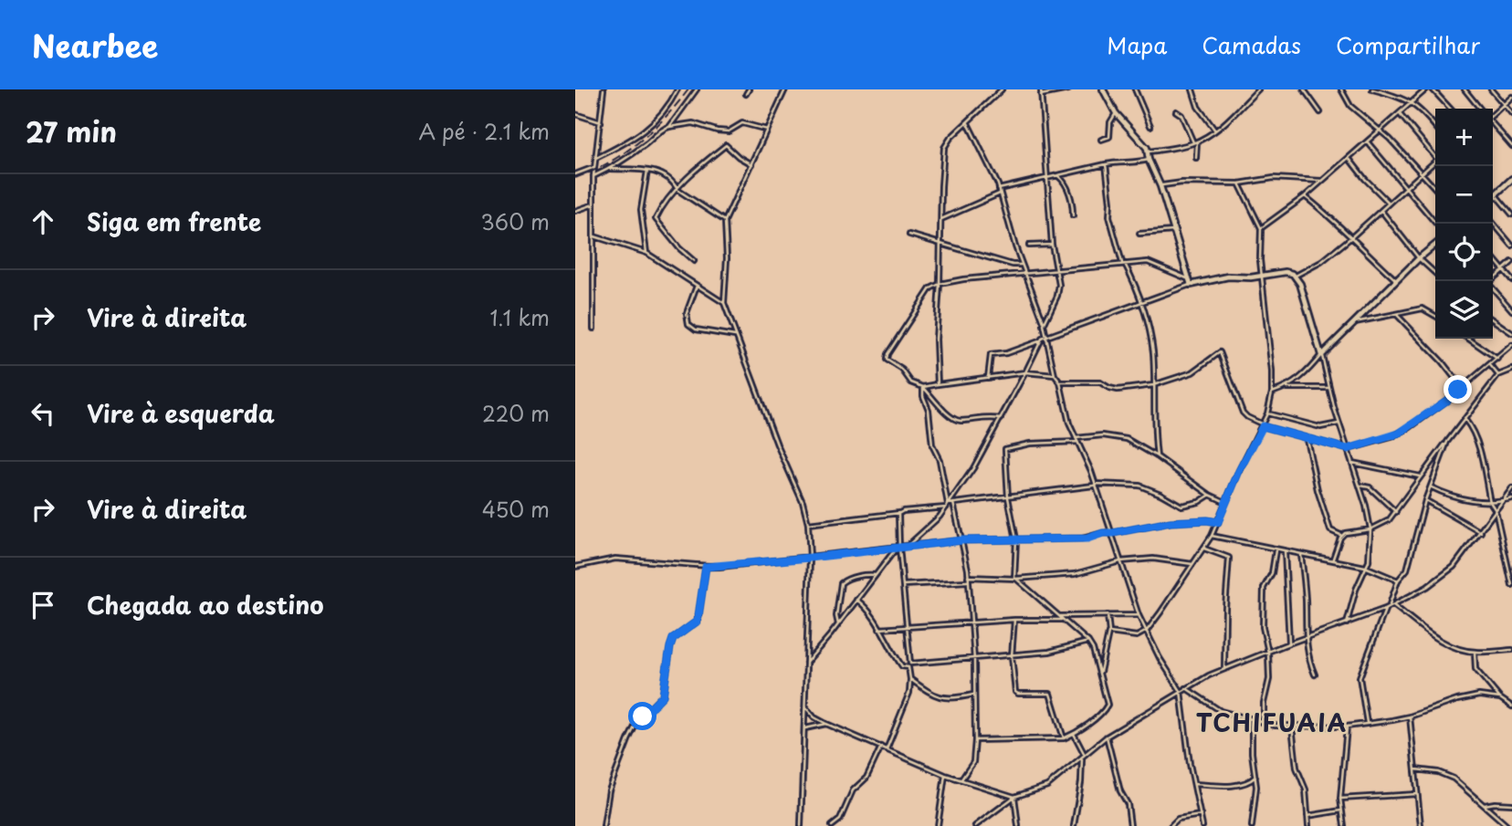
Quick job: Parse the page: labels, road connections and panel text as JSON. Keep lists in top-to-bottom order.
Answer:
{
  "districts": ["TCHIFUAIA"],
  "page": {
    "header": "Nearbee",
    "nav": ["Mapa", "Camadas", "Compartilhar"],
    "heading": ["27 min", "A pé · 2.1 km"],
    "map_buttons": ["+", "−"],
    "list": [
      ["Siga em frente", "360 m"],
      ["Vire à direita", "1.1 km"],
      ["Vire à esquerda", "220 m"],
      ["Vire à direita", "450 m"],
      "Chegada ao destino"
    ]
  }
}
